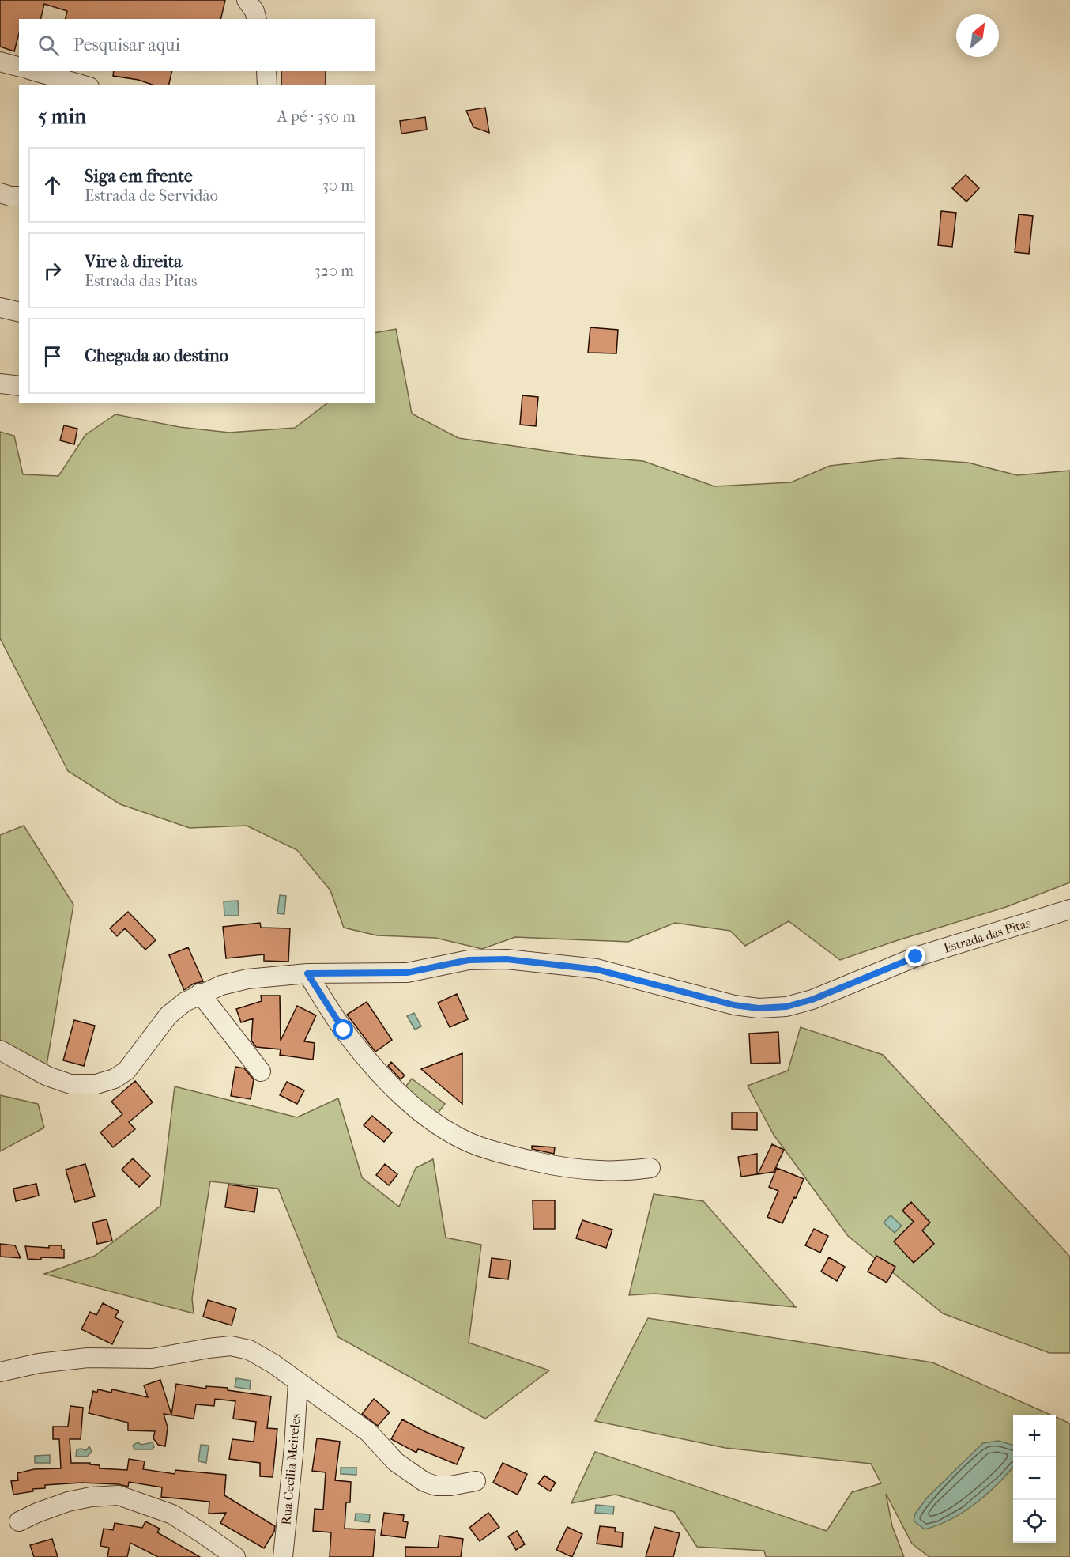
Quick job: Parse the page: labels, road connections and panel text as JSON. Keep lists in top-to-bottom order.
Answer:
{
  "streets": {
    "street": ["Estrada das Pitas", "Rua Cecilia Meireles"]
  },
  "north": "top right",
  "page": {
    "search": "Pesquisar aqui",
    "heading": ["5 min", "A pé · 350 m"],
    "list": [
      ["Siga em frente", "Estrada de Servidão", "30 m"],
      ["Vire à direita", "Estrada das Pitas", "320 m"],
      "Chegada ao destino"
    ],
    "map_buttons": ["+", "−"]
  }
}
